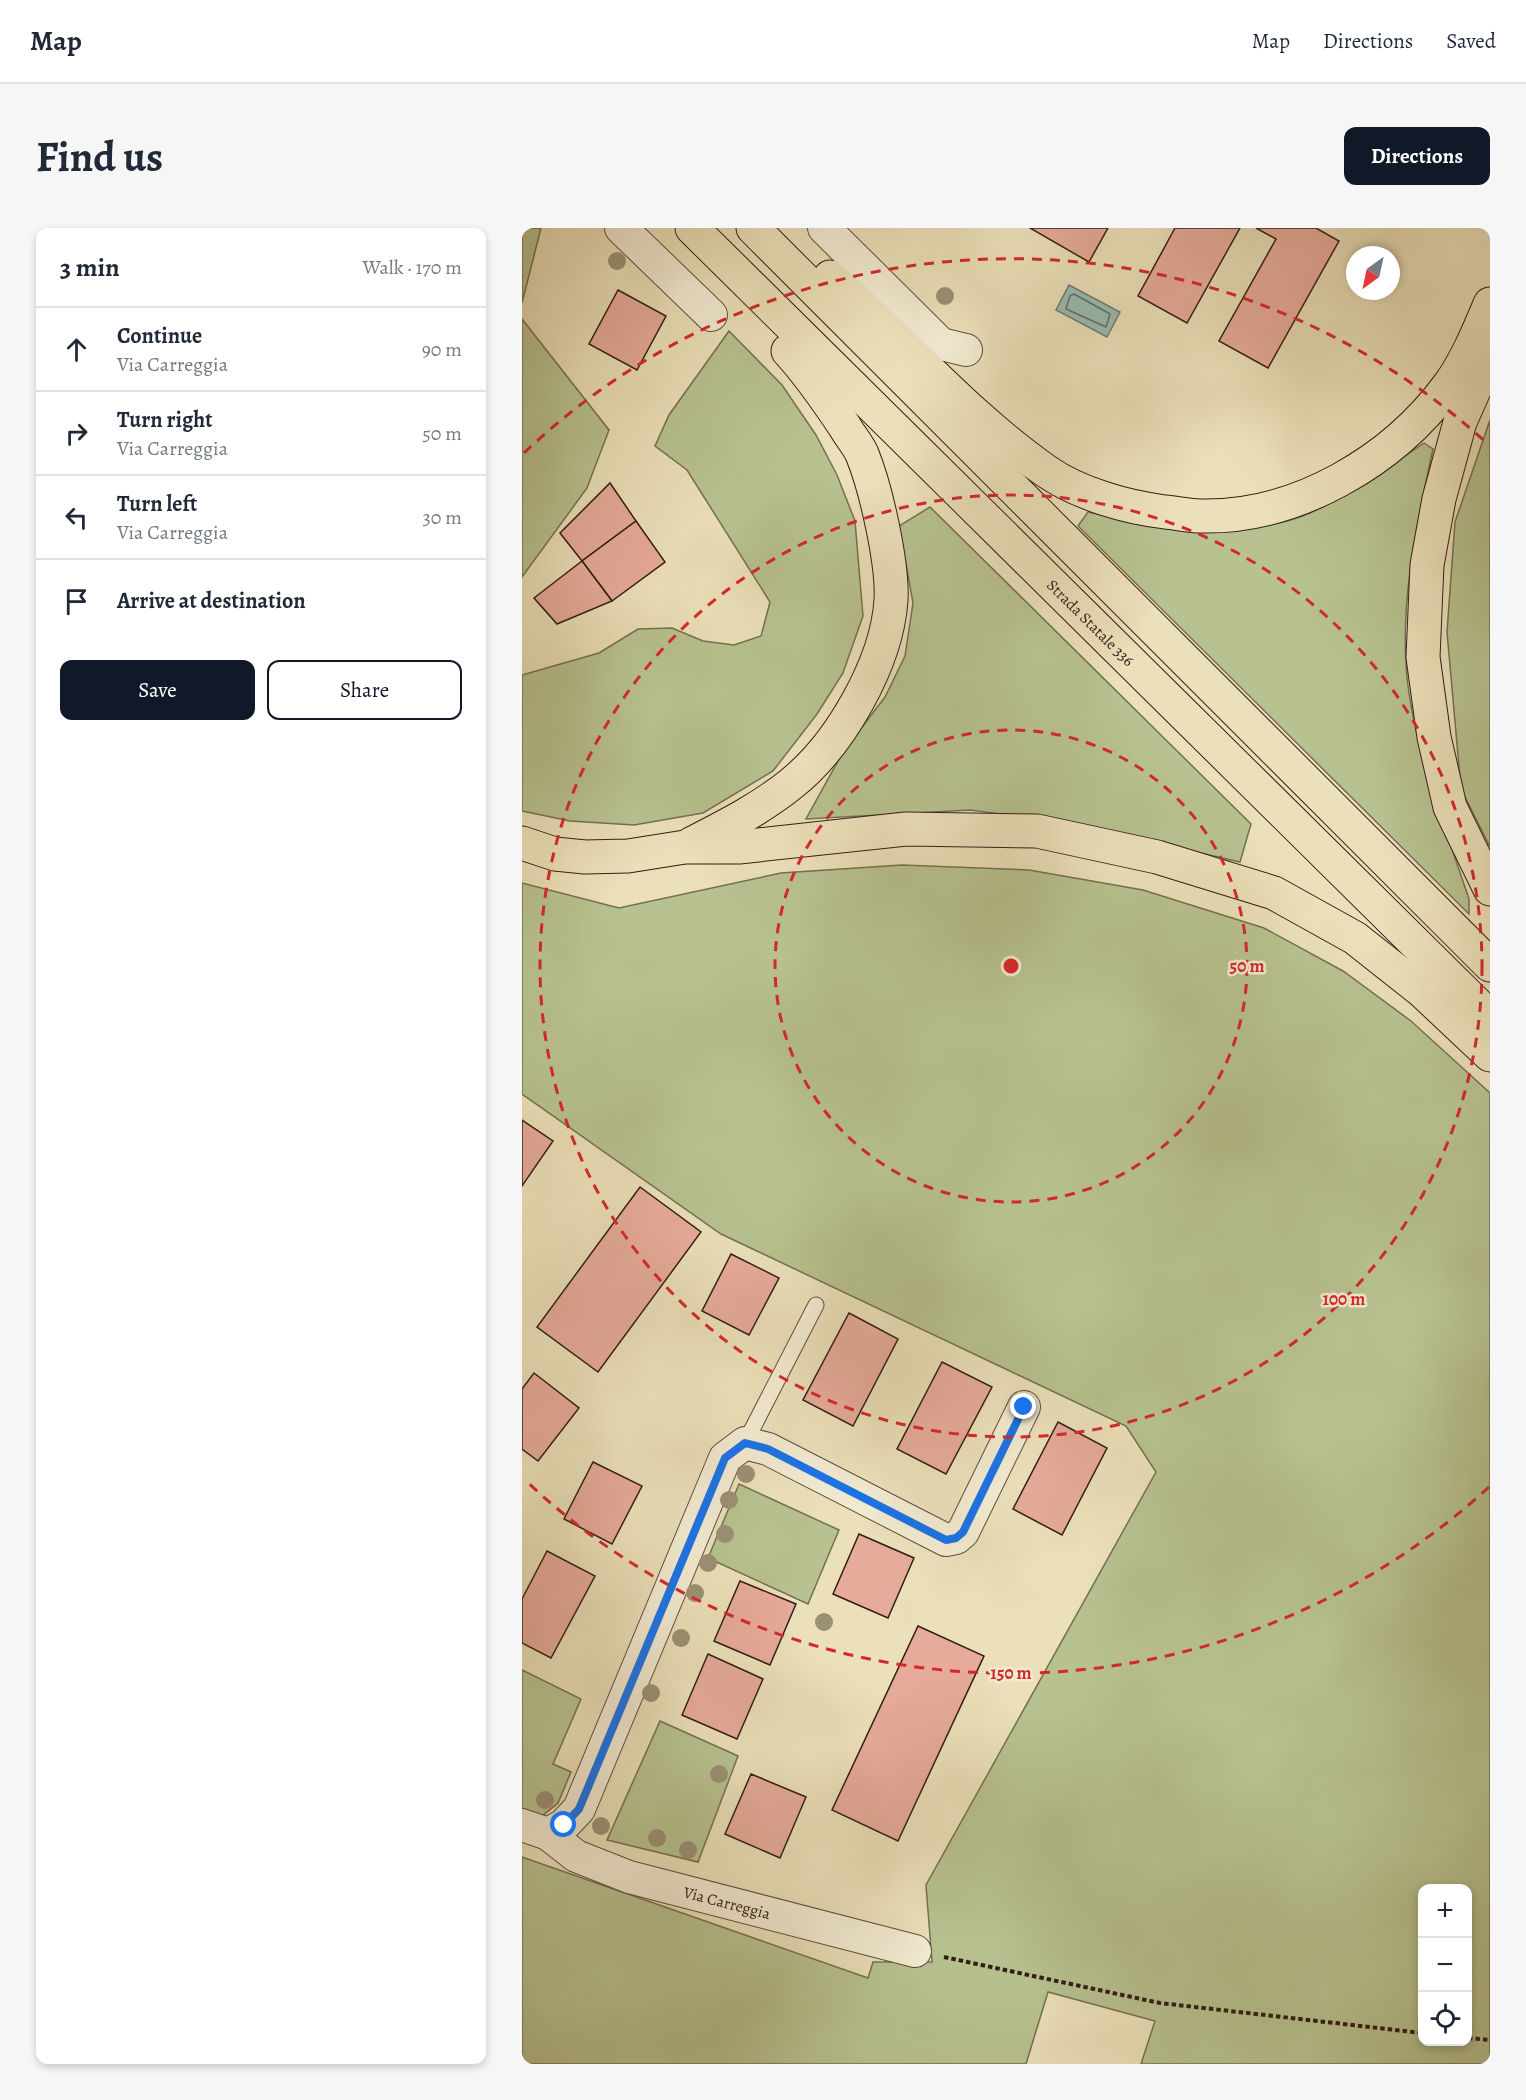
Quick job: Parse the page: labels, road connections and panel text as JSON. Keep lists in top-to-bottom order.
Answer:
{
  "streets": {
    "highway": ["Strada Statale 336"],
    "street": ["Via Carreggia"]
  },
  "north": "bottom left",
  "page": {
    "header": "Map",
    "nav": ["Map", "Directions", "Saved"],
    "buttons": [
      "Directions",
      ["Save", "Share"]
    ],
    "title": "Find us",
    "heading": ["3 min", "Walk · 170 m"],
    "list": [
      ["Continue", "Via Carreggia", "90 m"],
      ["Turn right", "Via Carreggia", "50 m"],
      ["Turn left", "Via Carreggia", "30 m"],
      "Arrive at destination"
    ],
    "map_buttons": ["+", "−"]
  },
  "rings": ["50 m", "100 m", "150 m"]
}
